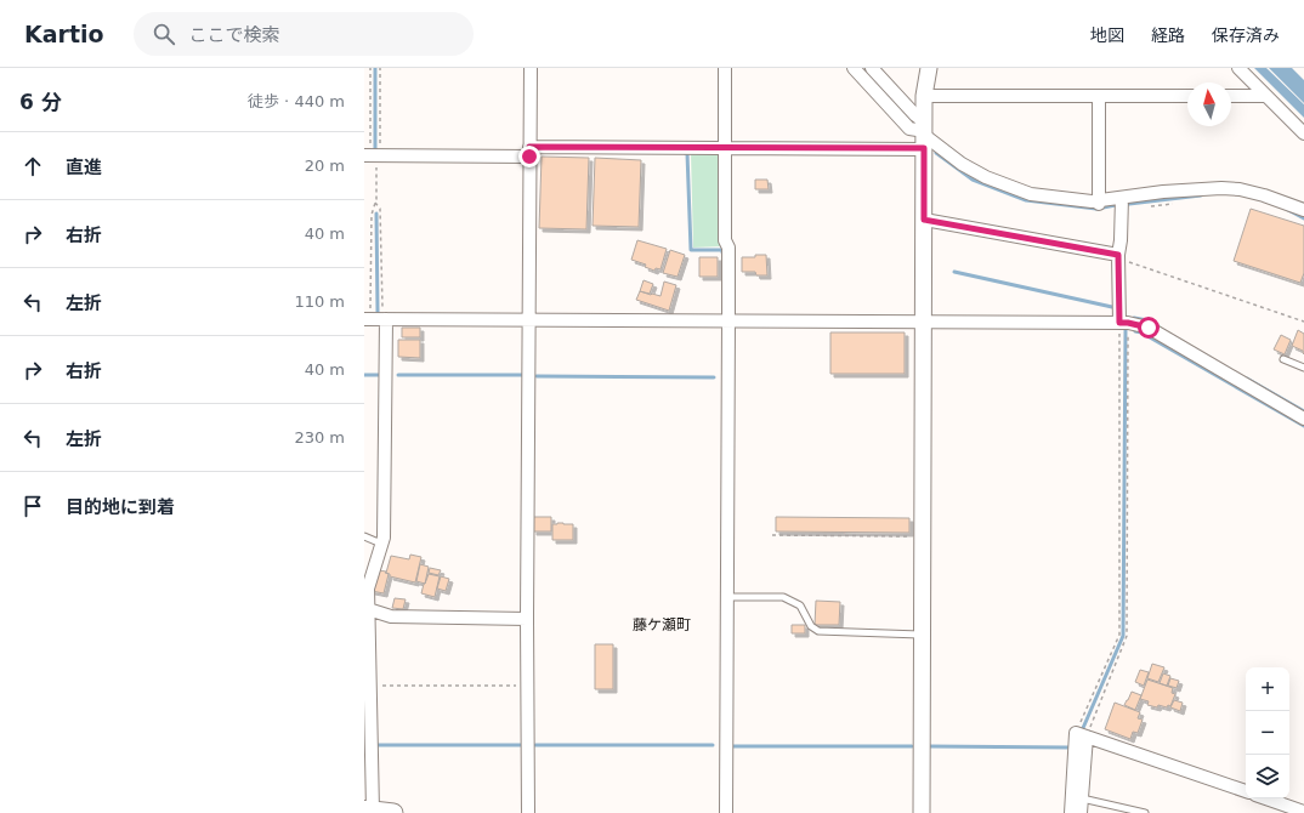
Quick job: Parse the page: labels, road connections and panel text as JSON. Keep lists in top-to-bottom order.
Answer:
{
  "districts": ["藤ケ瀬町"],
  "north": "top",
  "page": {
    "header": "Kartio",
    "search": "ここで検索",
    "nav": ["地図", "経路", "保存済み"],
    "heading": ["6 分", "徒歩 · 440 m"],
    "list": [
      ["直進", "20 m"],
      ["右折", "40 m"],
      ["左折", "110 m"],
      ["右折", "40 m"],
      ["左折", "230 m"],
      "目的地に到着"
    ],
    "map_buttons": ["+", "−"]
  }
}
